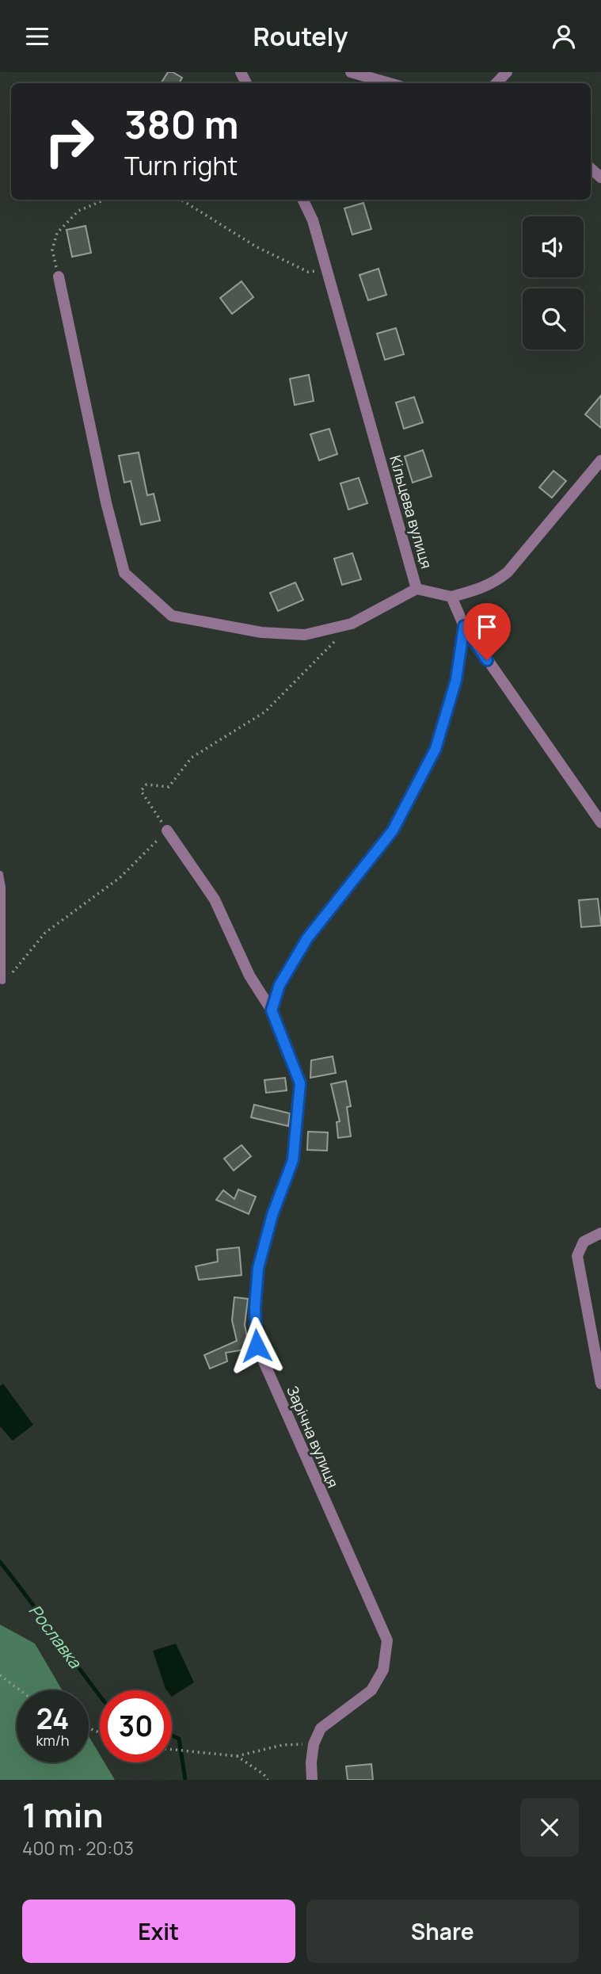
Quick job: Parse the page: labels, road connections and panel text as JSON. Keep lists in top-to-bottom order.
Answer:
{
  "streets": {
    "street": ["Кільцева вулиця", "Зарічна вулиця"]
  },
  "water": ["Рославка"],
  "page": {
    "header": "Routely",
    "turn": ["380 m", "Turn right"],
    "speed": "24 km/h",
    "limit": "30",
    "heading": ["1 min", "400 m · 20:03"],
    "buttons": ["Exit", "Share"]
  }
}
